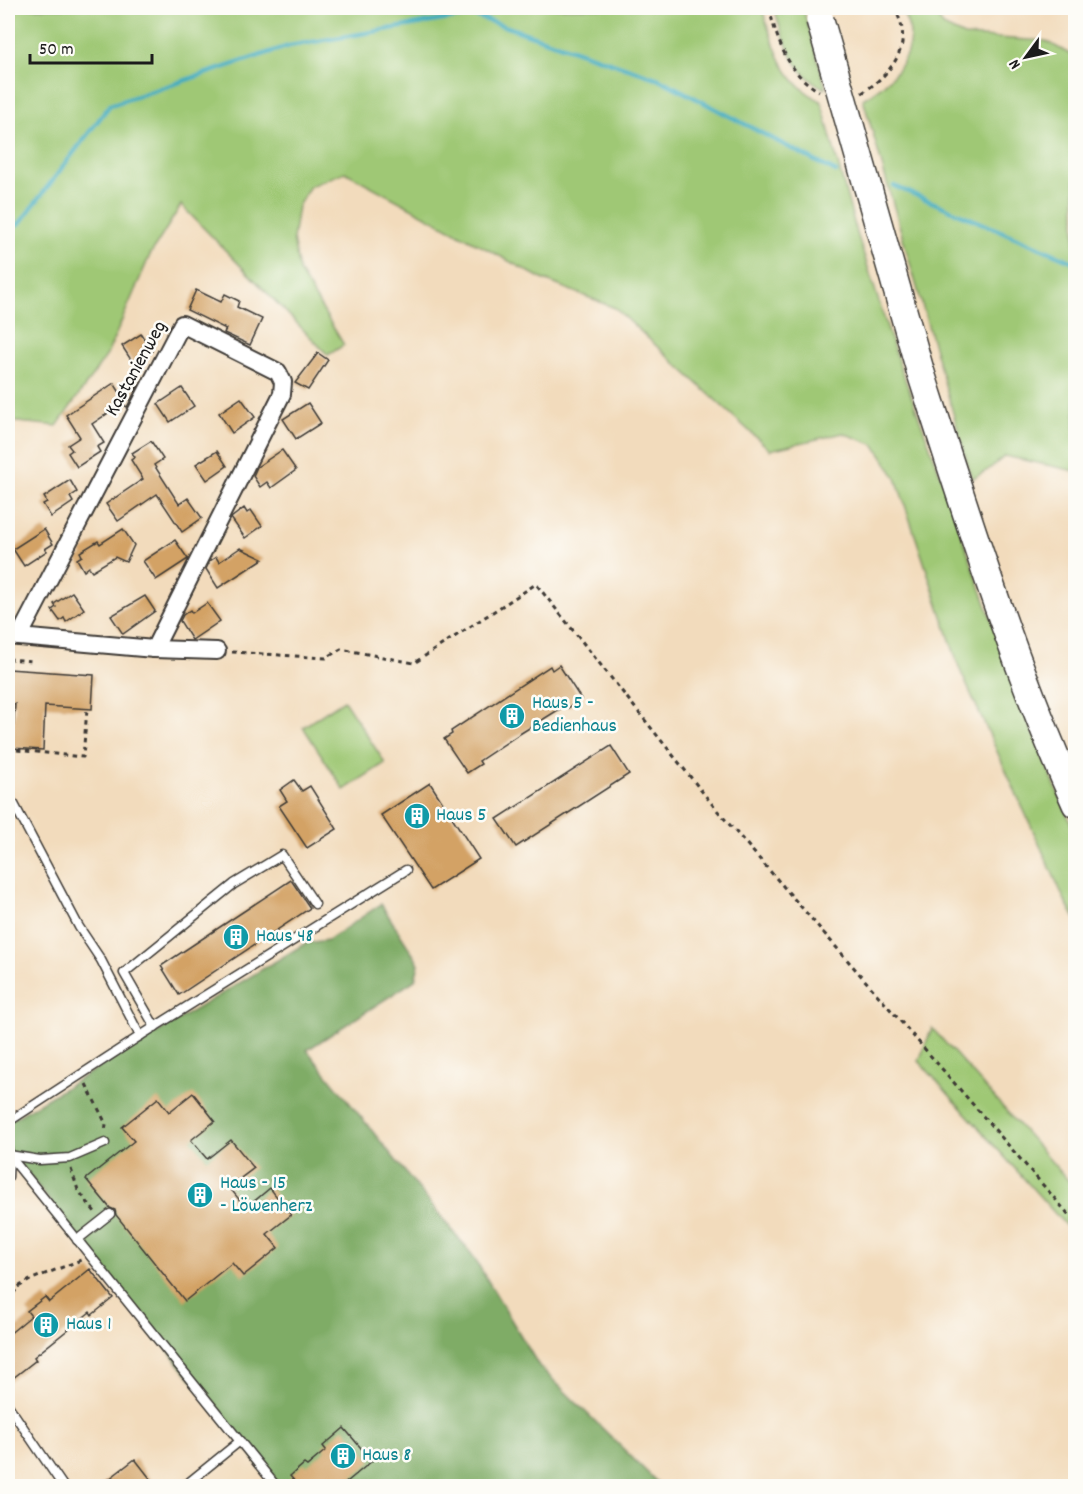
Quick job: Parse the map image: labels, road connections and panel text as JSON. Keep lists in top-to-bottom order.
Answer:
{
  "streets": {
    "street": ["Kastanienweg"]
  },
  "places": {
    "building": [
      "Haus 5 - Bedienhaus",
      "Haus 5",
      "Haus 48",
      "Haus - 15 - Löwenherz",
      "Haus 1",
      "Haus 8"
    ]
  },
  "scale_bar": "50 m",
  "north": "bottom left"
}
